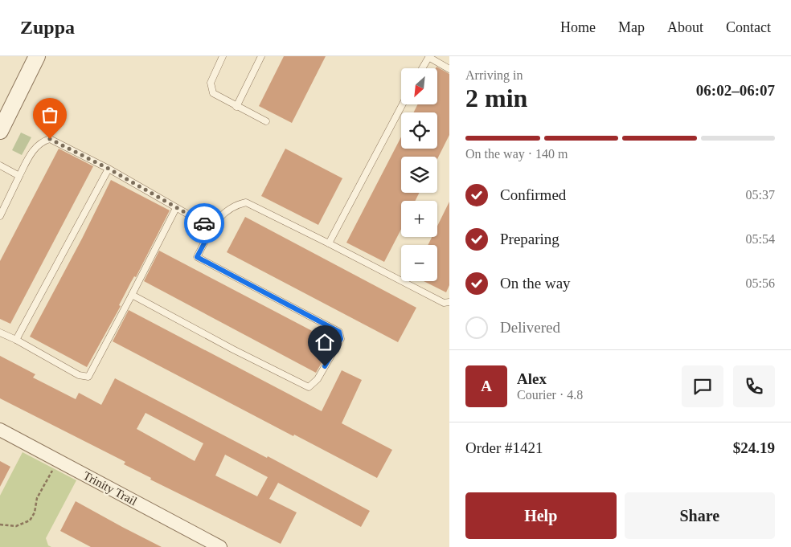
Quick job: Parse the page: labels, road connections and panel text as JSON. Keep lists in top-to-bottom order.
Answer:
{
  "streets": {
    "street": ["Trinity Trail"]
  },
  "north": "bottom left",
  "page": {
    "header": "Zuppa",
    "nav": [
      "Home",
      "Map",
      "About",
      "Contact"
    ],
    "heading": ["2 min", "Arriving in", "06:02–06:07"],
    "panel": [
      "Alex",
      "Courier · 4.8",
      "Order #1421",
      "$24.19"
    ],
    "map_buttons": ["+", "−"],
    "bar": "On the way · 140 m",
    "list": [
      ["Confirmed", "05:37"],
      ["Preparing", "05:54"],
      ["On the way", "05:56"],
      "Delivered"
    ],
    "round": "A",
    "buttons": ["Help", "Share"]
  }
}
